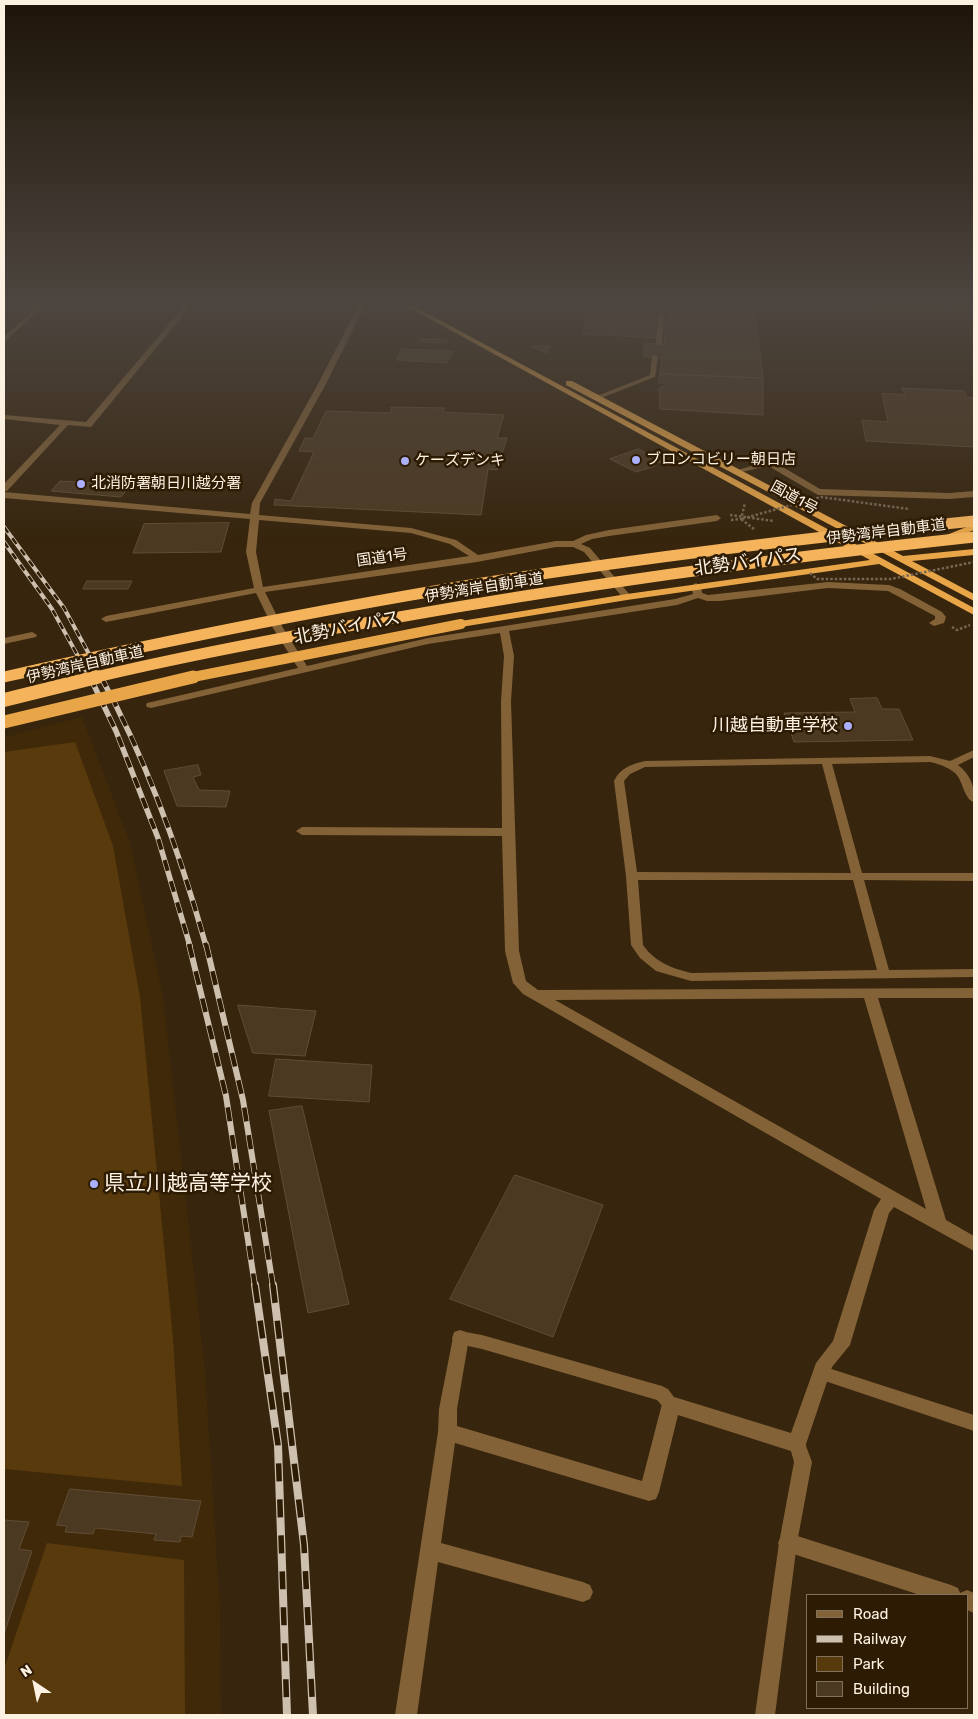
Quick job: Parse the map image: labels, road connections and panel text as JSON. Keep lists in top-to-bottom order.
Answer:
{
  "streets": {
    "highway": ["国道1号", "伊勢湾岸自動車道", "北勢バイパス"]
  },
  "crossings": [
    ["国道1号", "北勢バイパス"]
  ],
  "places": [
    "ブロンコビリー朝日店",
    "ケーズデンキ",
    "北消防署朝日川越分署",
    "川越自動車学校",
    "県立川越高等学校"
  ],
  "legend": [
    "Road",
    "Railway",
    "Park",
    "Building"
  ],
  "north": "top left"
}
